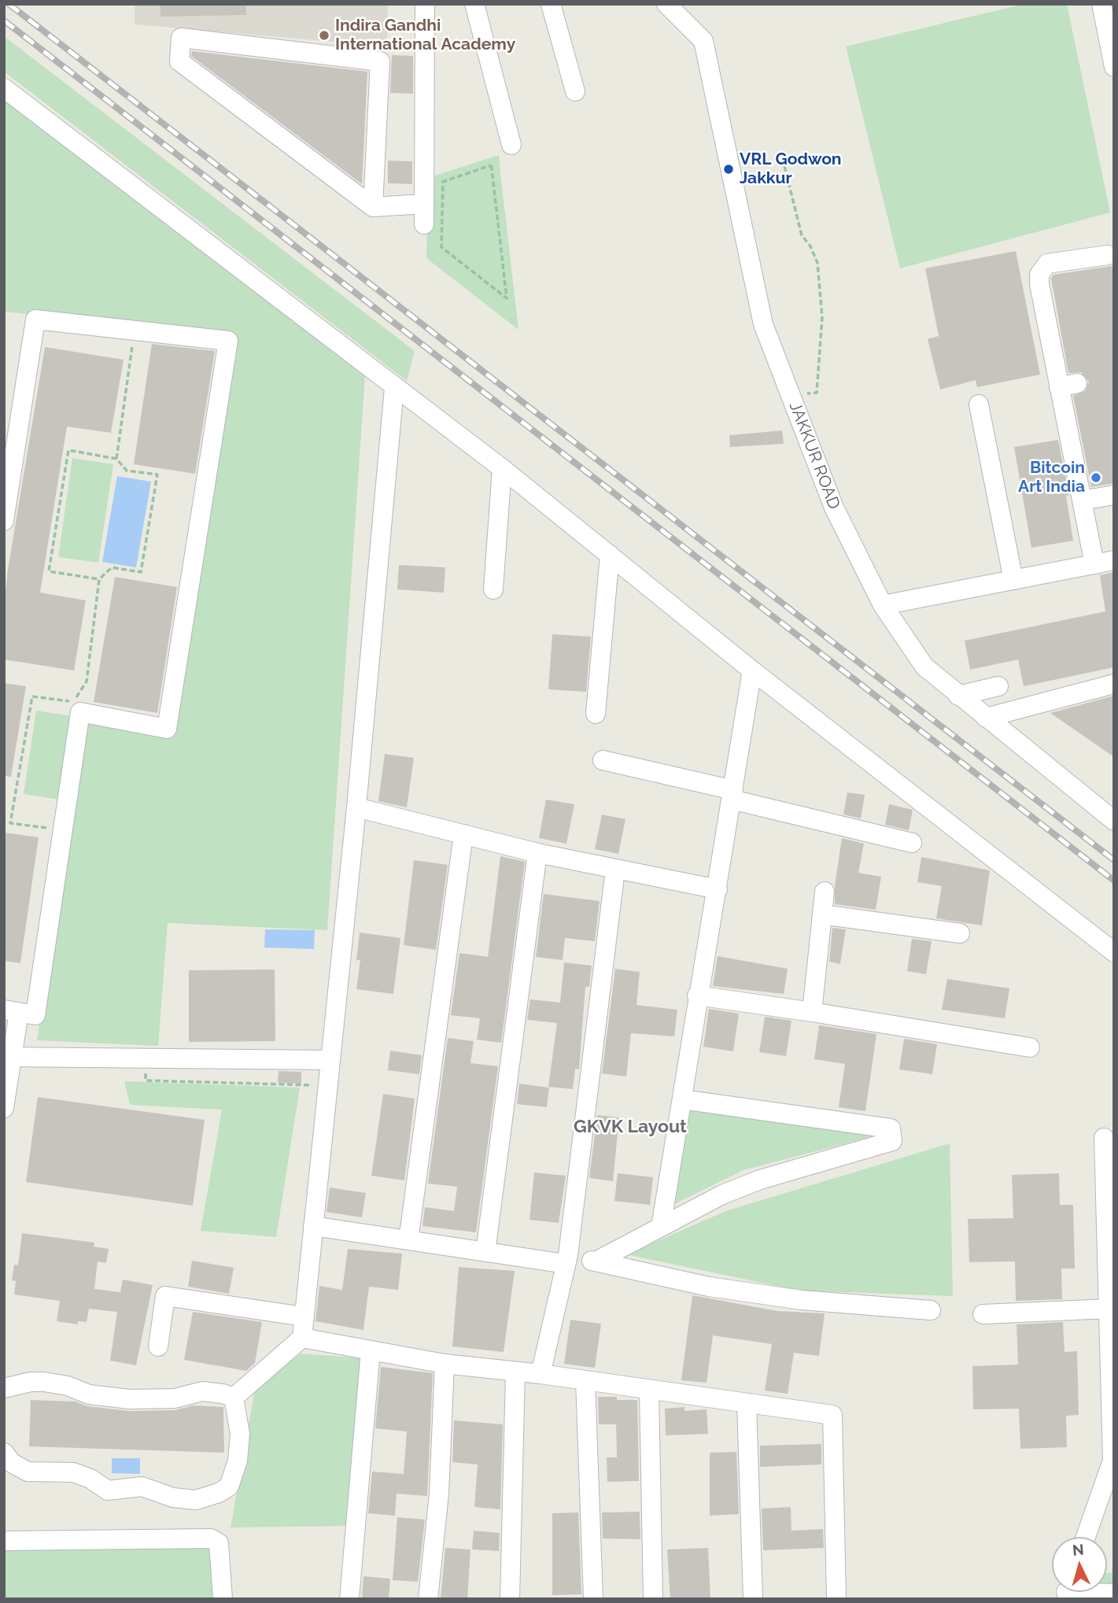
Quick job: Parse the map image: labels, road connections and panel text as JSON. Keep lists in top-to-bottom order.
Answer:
{
  "streets": {
    "street": ["JAKKUR ROAD"]
  },
  "districts": ["GKVK Layout"],
  "places": ["Indira Gandhi International Academy", "VRL Godwon Jakkur", "Bitcoin Art India"],
  "north": "top"
}
